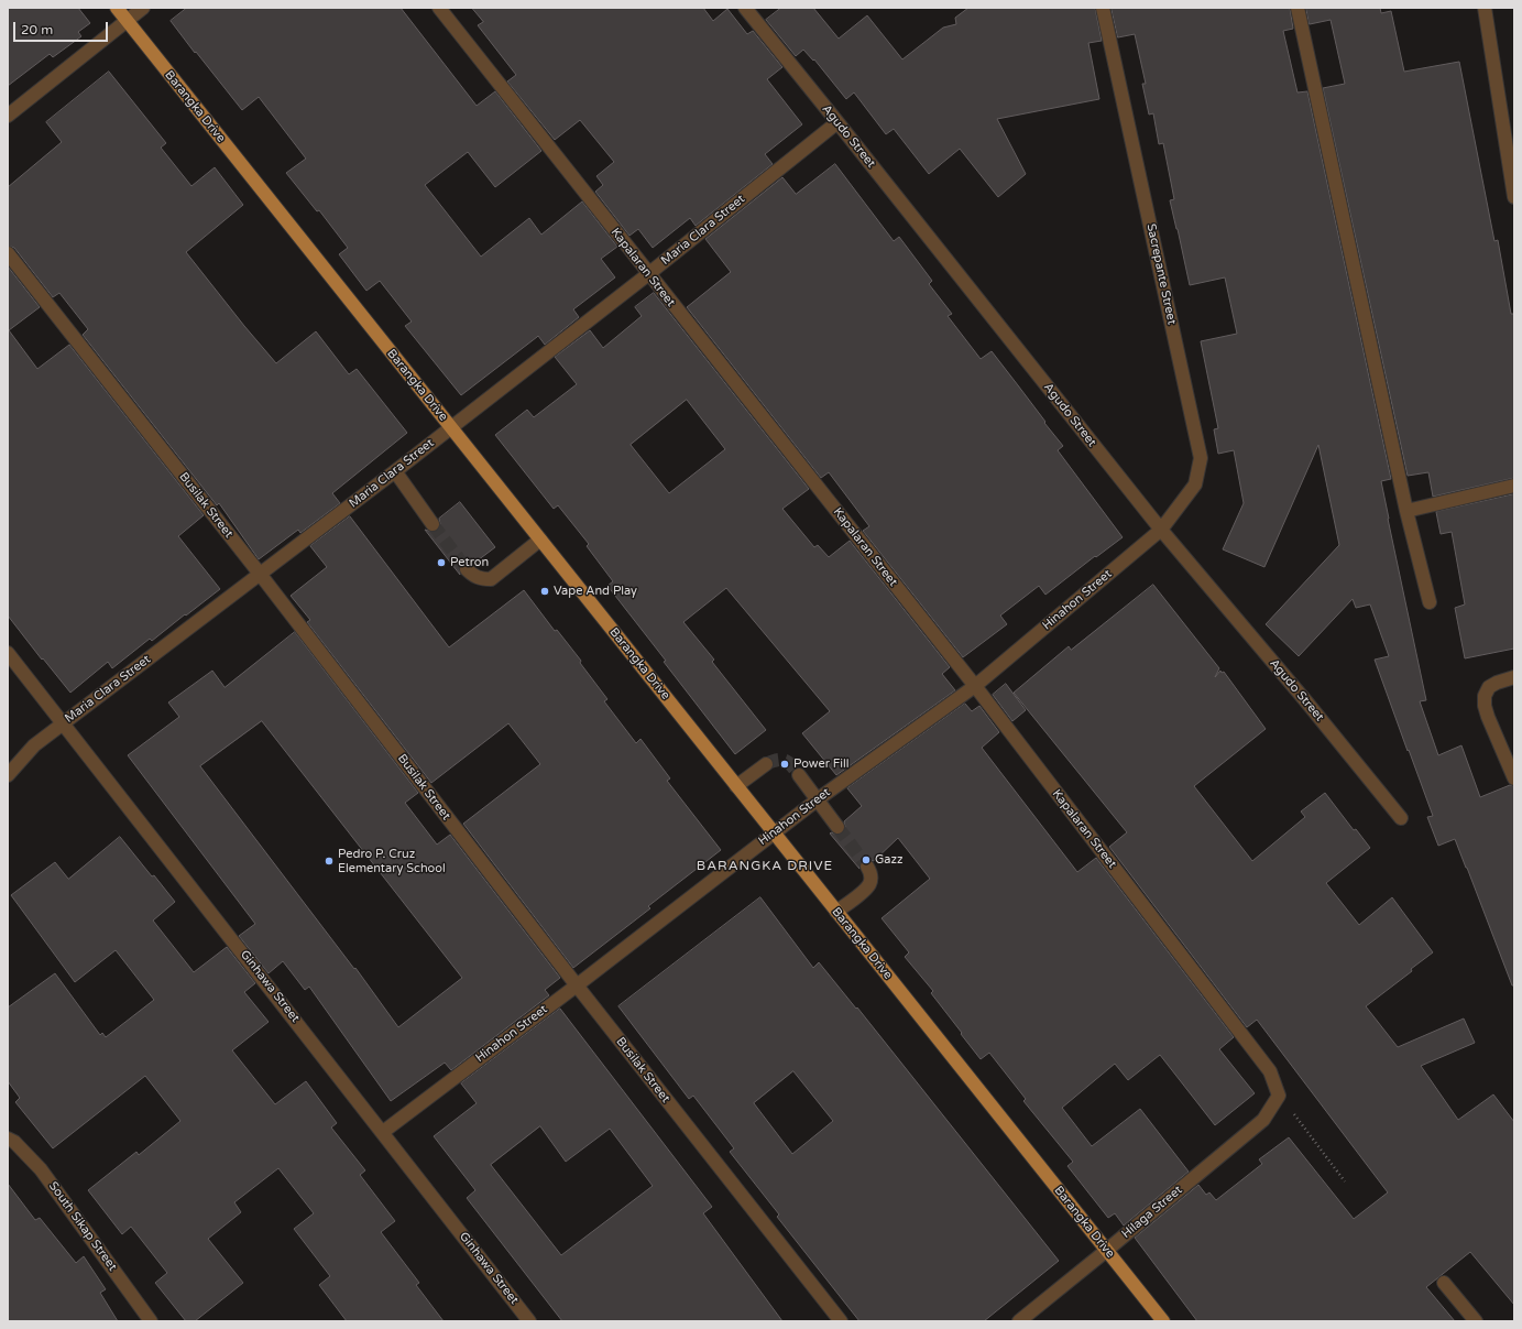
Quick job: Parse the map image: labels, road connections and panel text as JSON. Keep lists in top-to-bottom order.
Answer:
{
  "streets": {
    "main road": ["Barangka Drive"],
    "street": [
      "Agudo Street",
      "Maria Clara Street",
      "Kapalaran Street",
      "Sacrepante Street",
      "Busilak Street",
      "Hinahon Street",
      "Ginhawa Street",
      "Hilaga Street",
      "South Sikap Street"
    ]
  },
  "crossings": [
    ["Barangka Drive", "Maria Clara Street"],
    ["Barangka Drive", "Hinahon Street"],
    ["Barangka Drive", "Hilaga Street"],
    ["Agudo Street", "Maria Clara Street"],
    ["Agudo Street", "Sacrepante Street"],
    ["Agudo Street", "Hinahon Street"],
    ["Maria Clara Street", "Kapalaran Street"],
    ["Maria Clara Street", "Busilak Street"],
    ["Maria Clara Street", "Ginhawa Street"],
    ["Kapalaran Street", "Hinahon Street"],
    ["Kapalaran Street", "Hilaga Street"],
    ["Sacrepante Street", "Hinahon Street"],
    ["Busilak Street", "Hinahon Street"],
    ["Hinahon Street", "Ginhawa Street"]
  ],
  "districts": ["BARANGKA DRIVE"],
  "places": [
    "Petron",
    "Vape And Play",
    "Power Fill",
    "Gazz",
    "Pedro P. Cruz Elementary School"
  ],
  "scale_bar": "20 m"
}
